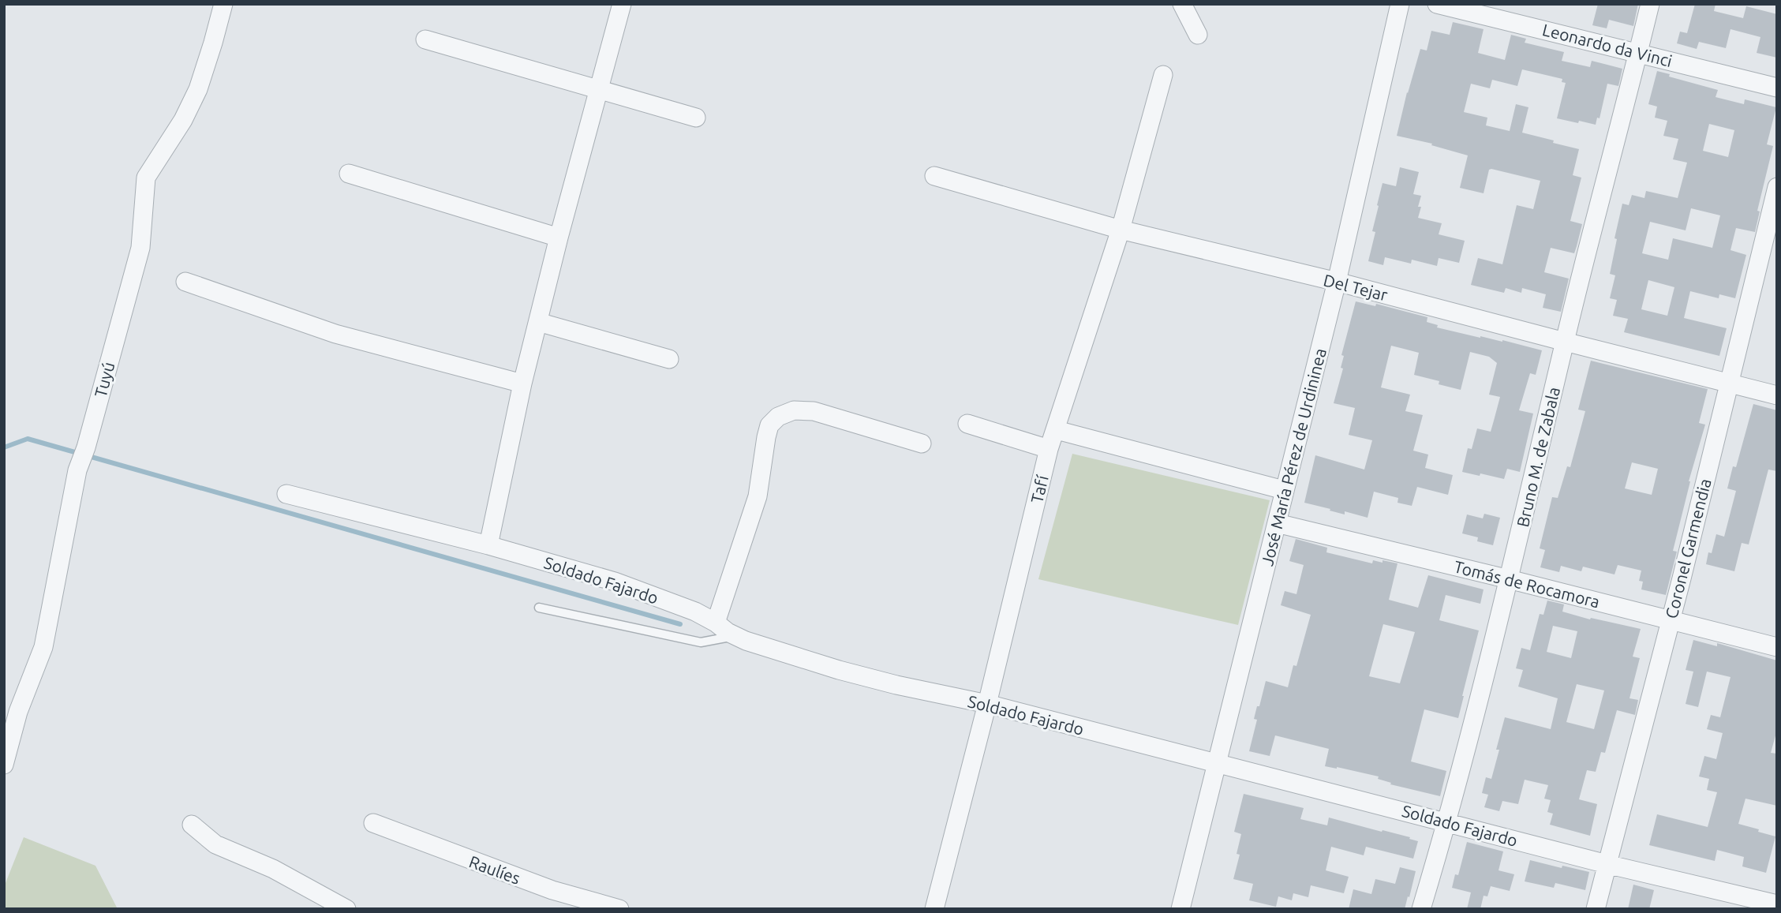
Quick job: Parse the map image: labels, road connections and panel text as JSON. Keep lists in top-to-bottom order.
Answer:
{
  "streets": {
    "street": [
      "Leonardo da Vinci",
      "Del Tejar",
      "Tuyú",
      "José María Pérez de Urdininea",
      "Bruno M. de Zabala",
      "Tafí",
      "Coronel Garmendia",
      "Soldado Fajardo",
      "Tomás de Rocamora",
      "Raulíes"
    ]
  },
  "crossings": [
    ["Leonardo da Vinci", "Bruno M. de Zabala"],
    ["Del Tejar", "José María Pérez de Urdininea"],
    ["Del Tejar", "Bruno M. de Zabala"],
    ["Del Tejar", "Tafí"],
    ["Del Tejar", "Coronel Garmendia"],
    ["José María Pérez de Urdininea", "Soldado Fajardo"],
    ["José María Pérez de Urdininea", "Tomás de Rocamora"],
    ["Bruno M. de Zabala", "Soldado Fajardo"],
    ["Bruno M. de Zabala", "Tomás de Rocamora"],
    ["Tafí", "Soldado Fajardo"],
    ["Coronel Garmendia", "Soldado Fajardo"],
    ["Coronel Garmendia", "Tomás de Rocamora"]
  ]
}
